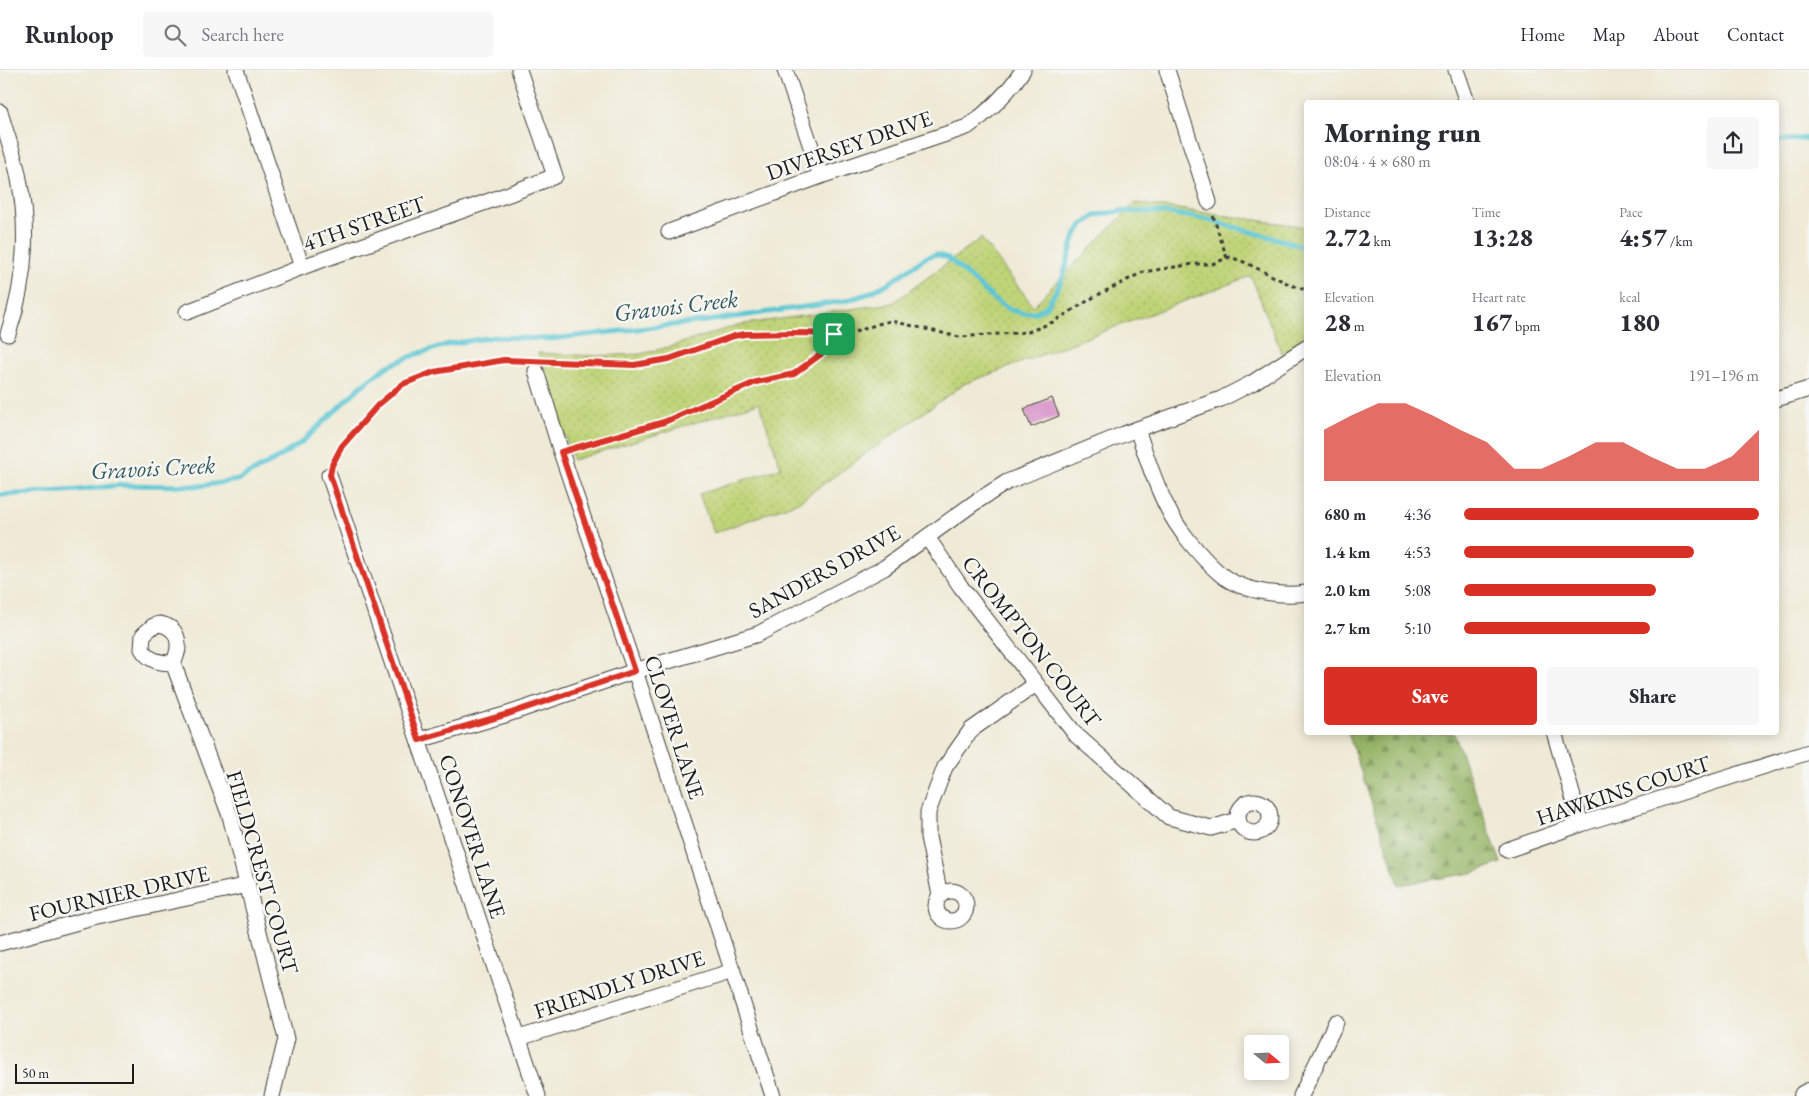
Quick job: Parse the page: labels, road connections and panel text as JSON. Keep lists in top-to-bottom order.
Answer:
{
  "streets": {
    "street": [
      "DIVERSEY DRIVE",
      "4TH STREET",
      "SANDERS DRIVE",
      "CROMPTON COURT",
      "CLOVER LANE",
      "HAWKINS COURT",
      "CONOVER LANE",
      "FIELDCREST COURT",
      "FOURNIER DRIVE",
      "FRIENDLY DRIVE"
    ]
  },
  "crossings": [
    ["SANDERS DRIVE", "CROMPTON COURT"],
    ["SANDERS DRIVE", "CLOVER LANE"],
    ["SANDERS DRIVE", "CONOVER LANE"],
    ["CLOVER LANE", "FRIENDLY DRIVE"],
    ["CONOVER LANE", "FRIENDLY DRIVE"],
    ["FIELDCREST COURT", "FOURNIER DRIVE"]
  ],
  "water": ["Gravois Creek"],
  "scale_bar": "50 m",
  "north": "right",
  "page": {
    "header": "Runloop",
    "search": "Search here",
    "nav": [
      "Home",
      "Map",
      "About",
      "Contact"
    ],
    "heading": ["Morning run", "08:04 · 4 × 680 m"],
    "stats": [
      ["Distance", "2.72 km"],
      ["Time", "13:28"],
      ["Pace", "4:57 /km"],
      ["Elevation", "28 m"],
      ["Heart rate", "167 bpm"],
      ["kcal", "180"]
    ],
    "chart": ["Elevation", "191–196 m"],
    "list": [
      {
        "name": "680 m",
        "note": "4:36"
      },
      {
        "name": "1.4 km",
        "note": "4:53"
      },
      {
        "name": "2.0 km",
        "note": "5:08"
      },
      {
        "name": "2.7 km",
        "note": "5:10"
      }
    ],
    "buttons": ["Save", "Share"],
    "scale": "50 m"
  }
}
